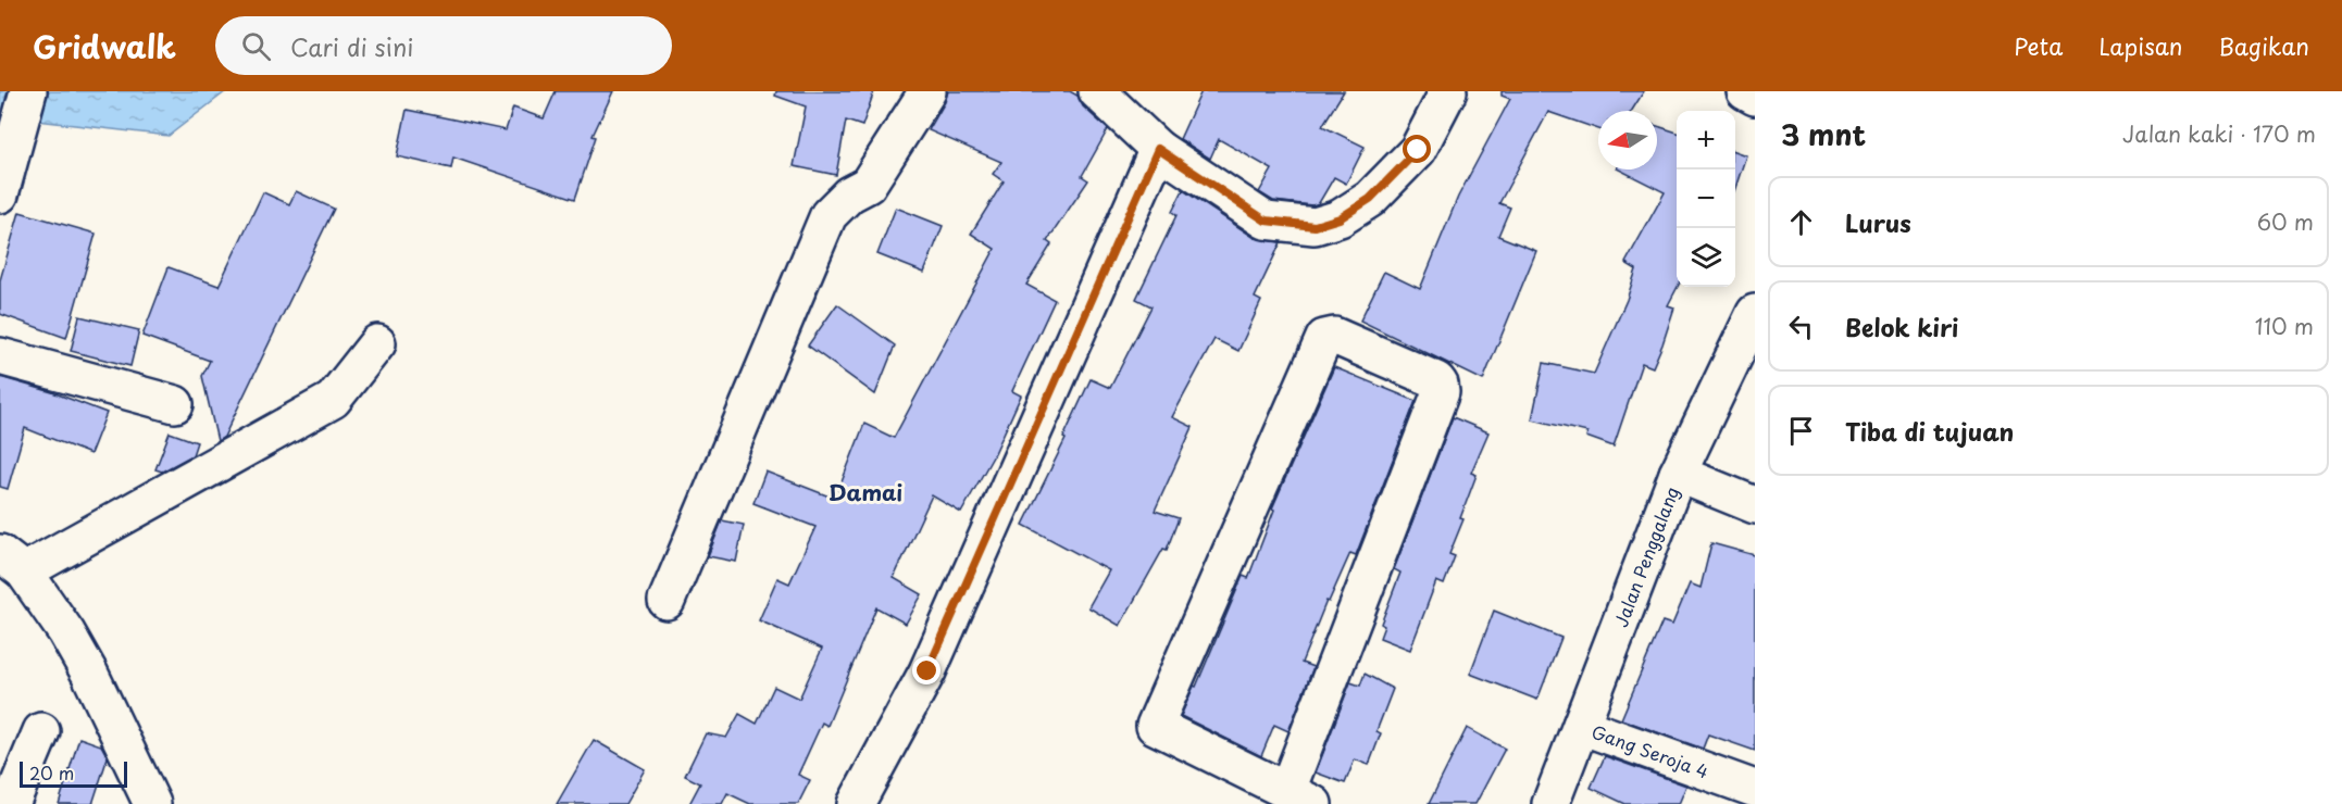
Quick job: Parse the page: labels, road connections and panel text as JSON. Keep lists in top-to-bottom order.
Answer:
{
  "streets": {
    "street": ["Jalan Penggalang", "Gang Seroja 4"]
  },
  "crossings": [
    ["Jalan Penggalang", "Gang Seroja 4"]
  ],
  "districts": ["Damai"],
  "scale_bar": "20 m",
  "north": "left",
  "page": {
    "header": "Gridwalk",
    "search": "Cari di sini",
    "nav": ["Peta", "Lapisan", "Bagikan"],
    "heading": ["3 mnt", "Jalan kaki · 170 m"],
    "map_buttons": ["+", "−"],
    "list": [
      ["Lurus", "60 m"],
      ["Belok kiri", "110 m"],
      "Tiba di tujuan"
    ],
    "scale": "20 m"
  }
}
